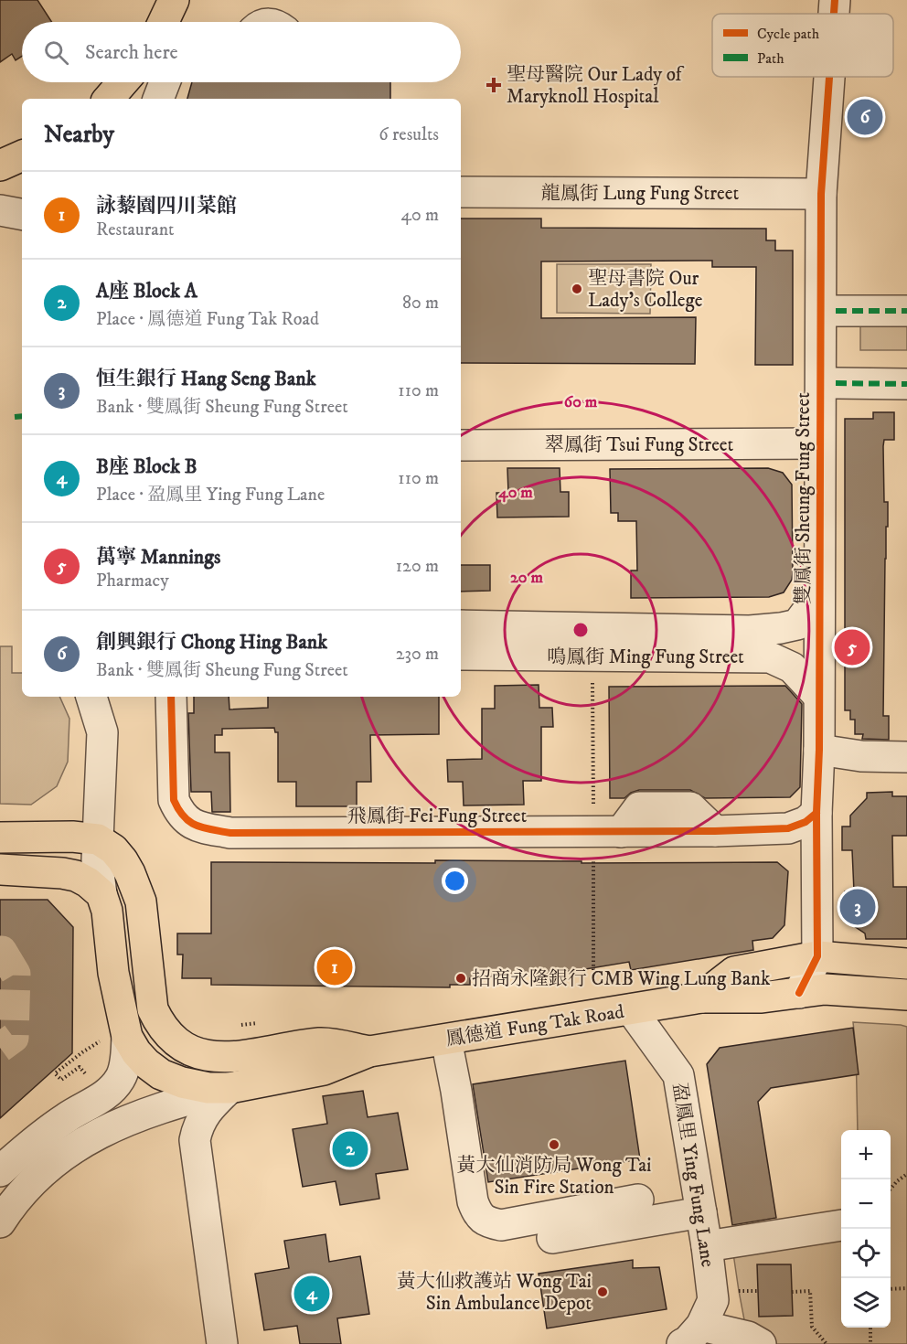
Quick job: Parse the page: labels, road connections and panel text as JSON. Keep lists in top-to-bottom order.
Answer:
{
  "streets": {
    "main road": ["鳳德道 Fung Tak Road"],
    "street": [
      "龍鳳街 Lung Fung Street",
      "翠鳳街 Tsui Fung Street",
      "雙鳳街 Sheung Fung Street",
      "鳴鳳街 Ming Fung Street",
      "飛鳳街 Fei Fung Street",
      "盈鳳里 Ying Fung Lane"
    ]
  },
  "crossings": [
    ["龍鳳街 Lung Fung Street", "雙鳳街 Sheung Fung Street"],
    ["翠鳳街 Tsui Fung Street", "雙鳳街 Sheung Fung Street"],
    ["雙鳳街 Sheung Fung Street", "鳴鳳街 Ming Fung Street"],
    ["雙鳳街 Sheung Fung Street", "飛鳳街 Fei Fung Street"],
    ["雙鳳街 Sheung Fung Street", "鳳德道 Fung Tak Road"],
    ["鳳德道 Fung Tak Road", "盈鳳里 Ying Fung Lane"]
  ],
  "places": {
    "health": ["聖母醫院 Our Lady of Maryknoll Hospital"],
    "other": [
      "聖母書院 Our Lady's College",
      "招商永隆銀行 CMB Wing Lung Bank",
      "黃大仙消防局 Wong Tai Sin Fire Station",
      "黃大仙救護站 Wong Tai Sin Ambulance Depot"
    ]
  },
  "legend": ["Cycle path", "Path"],
  "page": {
    "search": "Search here",
    "pins": [
      "6",
      "5",
      "3",
      "1",
      "2",
      "4"
    ],
    "heading": ["Nearby", "6 results"],
    "list": [
      {
        "mark": "1",
        "name": "詠藜園四川菜館",
        "note": "Restaurant",
        "value": "40 m"
      },
      {
        "mark": "2",
        "name": "A座 Block A",
        "note": "Place · 鳳德道 Fung Tak Road",
        "value": "80 m"
      },
      {
        "mark": "3",
        "name": "恒生銀行 Hang Seng Bank",
        "note": "Bank · 雙鳳街 Sheung Fung Street",
        "value": "110 m"
      },
      {
        "mark": "4",
        "name": "B座 Block B",
        "note": "Place · 盈鳳里 Ying Fung Lane",
        "value": "110 m"
      },
      {
        "mark": "5",
        "name": "萬寧 Mannings",
        "note": "Pharmacy",
        "value": "120 m"
      },
      {
        "mark": "6",
        "name": "創興銀行 Chong Hing Bank",
        "note": "Bank · 雙鳳街 Sheung Fung Street",
        "value": "230 m"
      }
    ],
    "map_buttons": ["+", "−"]
  },
  "rings": ["60 m", "40 m", "20 m"]
}
